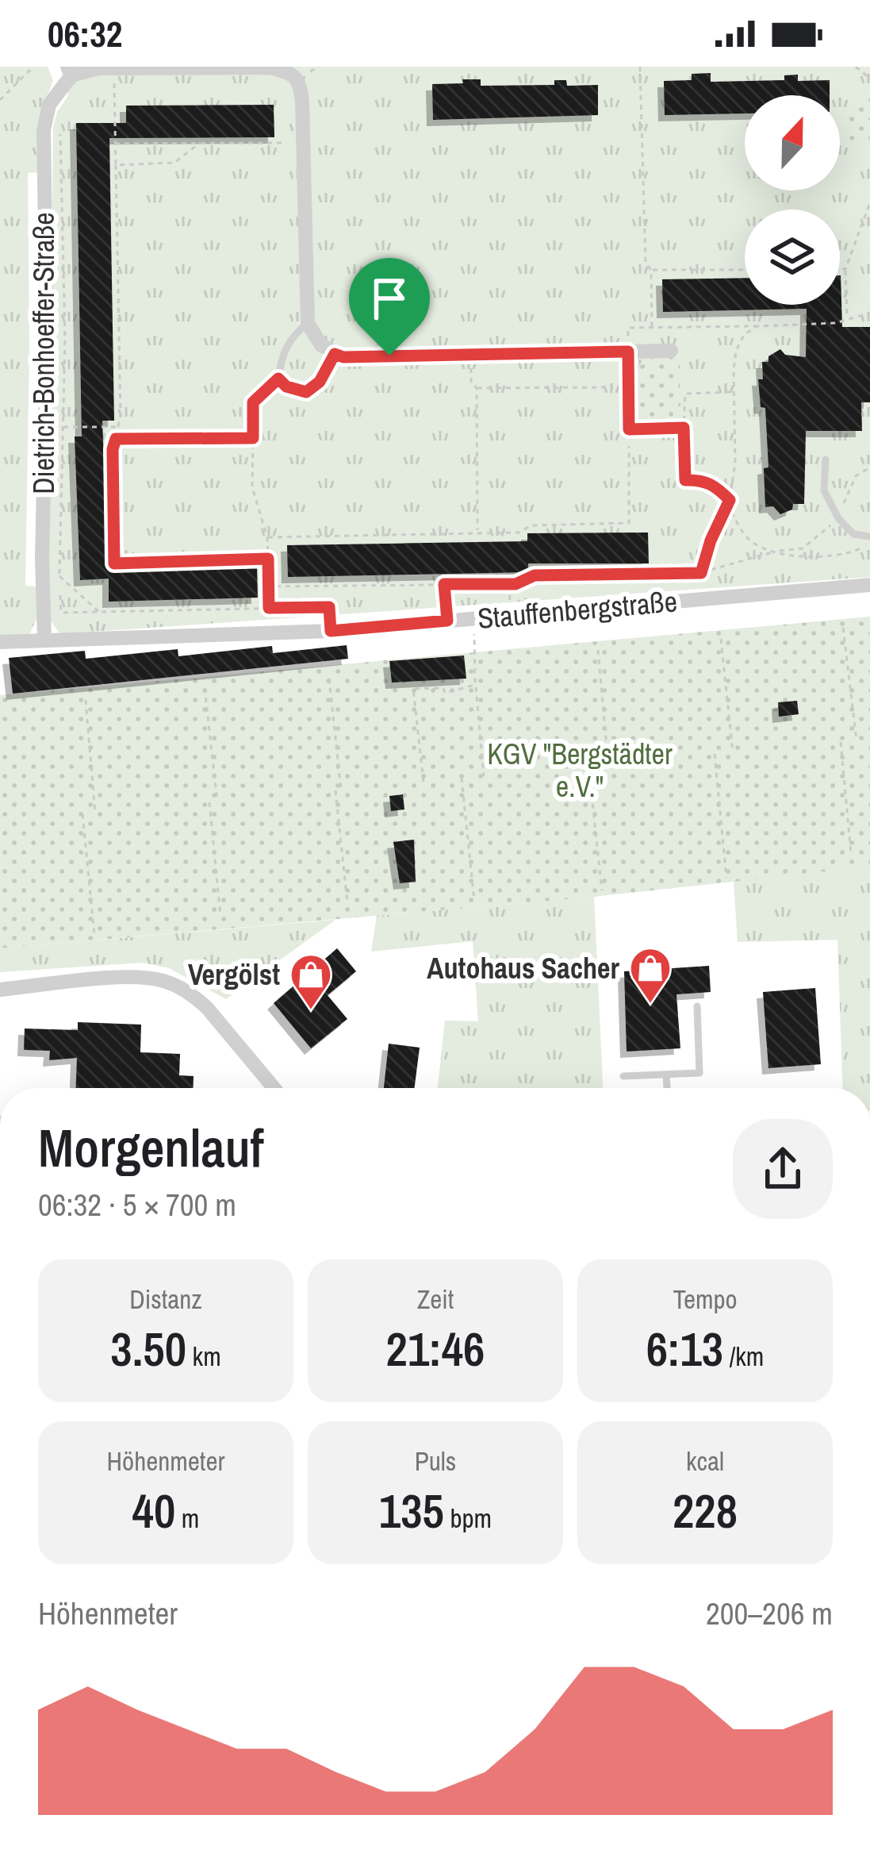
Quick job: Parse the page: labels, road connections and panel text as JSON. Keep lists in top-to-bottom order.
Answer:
{
  "streets": {
    "street": ["Dietrich-Bonhoeffer-Straße", "Stauffenbergstraße"]
  },
  "crossings": [
    ["Dietrich-Bonhoeffer-Straße", "Stauffenbergstraße"]
  ],
  "parks": ["KGV \"Bergstädter e.V.\""],
  "places": {
    "shop": ["Autohaus Sacher", "Vergölst"]
  },
  "north": "top",
  "page": {
    "status": "06:32",
    "heading": ["Morgenlauf", "06:32 · 5 × 700 m"],
    "stats": [
      ["Distanz", "3.50 km"],
      ["Zeit", "21:46"],
      ["Tempo", "6:13 /km"],
      ["Höhenmeter", "40 m"],
      ["Puls", "135 bpm"],
      ["kcal", "228"]
    ],
    "chart": ["Höhenmeter", "200–206 m"]
  }
}
